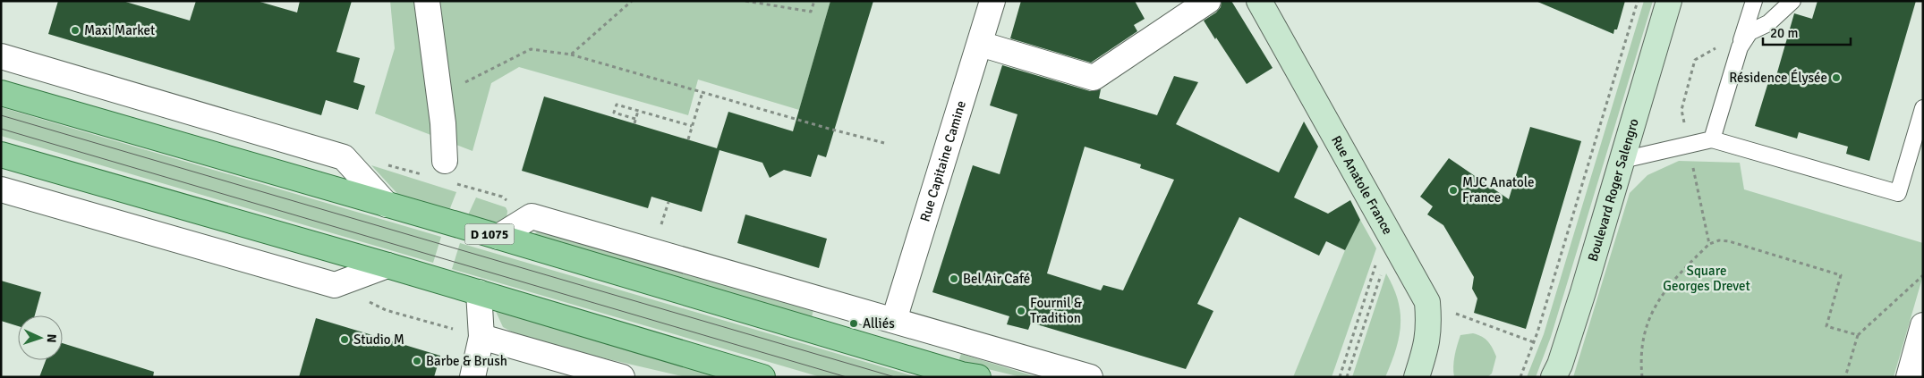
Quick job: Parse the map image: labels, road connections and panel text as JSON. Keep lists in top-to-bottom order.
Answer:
{
  "streets": {
    "main road": ["D 1075"],
    "street": ["Rue Capitaine Camine", "Rue Anatole France", "Boulevard Roger Salengro"]
  },
  "parks": ["Square Georges Drevet"],
  "places": [
    "Maxi Market",
    "Résidence Élysée",
    "MJC Anatole France",
    "Bel Air Café",
    "Fournil & Tradition",
    "Alliés",
    "Studio M",
    "Barbe & Brush"
  ],
  "scale_bar": "20 m",
  "north": "right"
}
